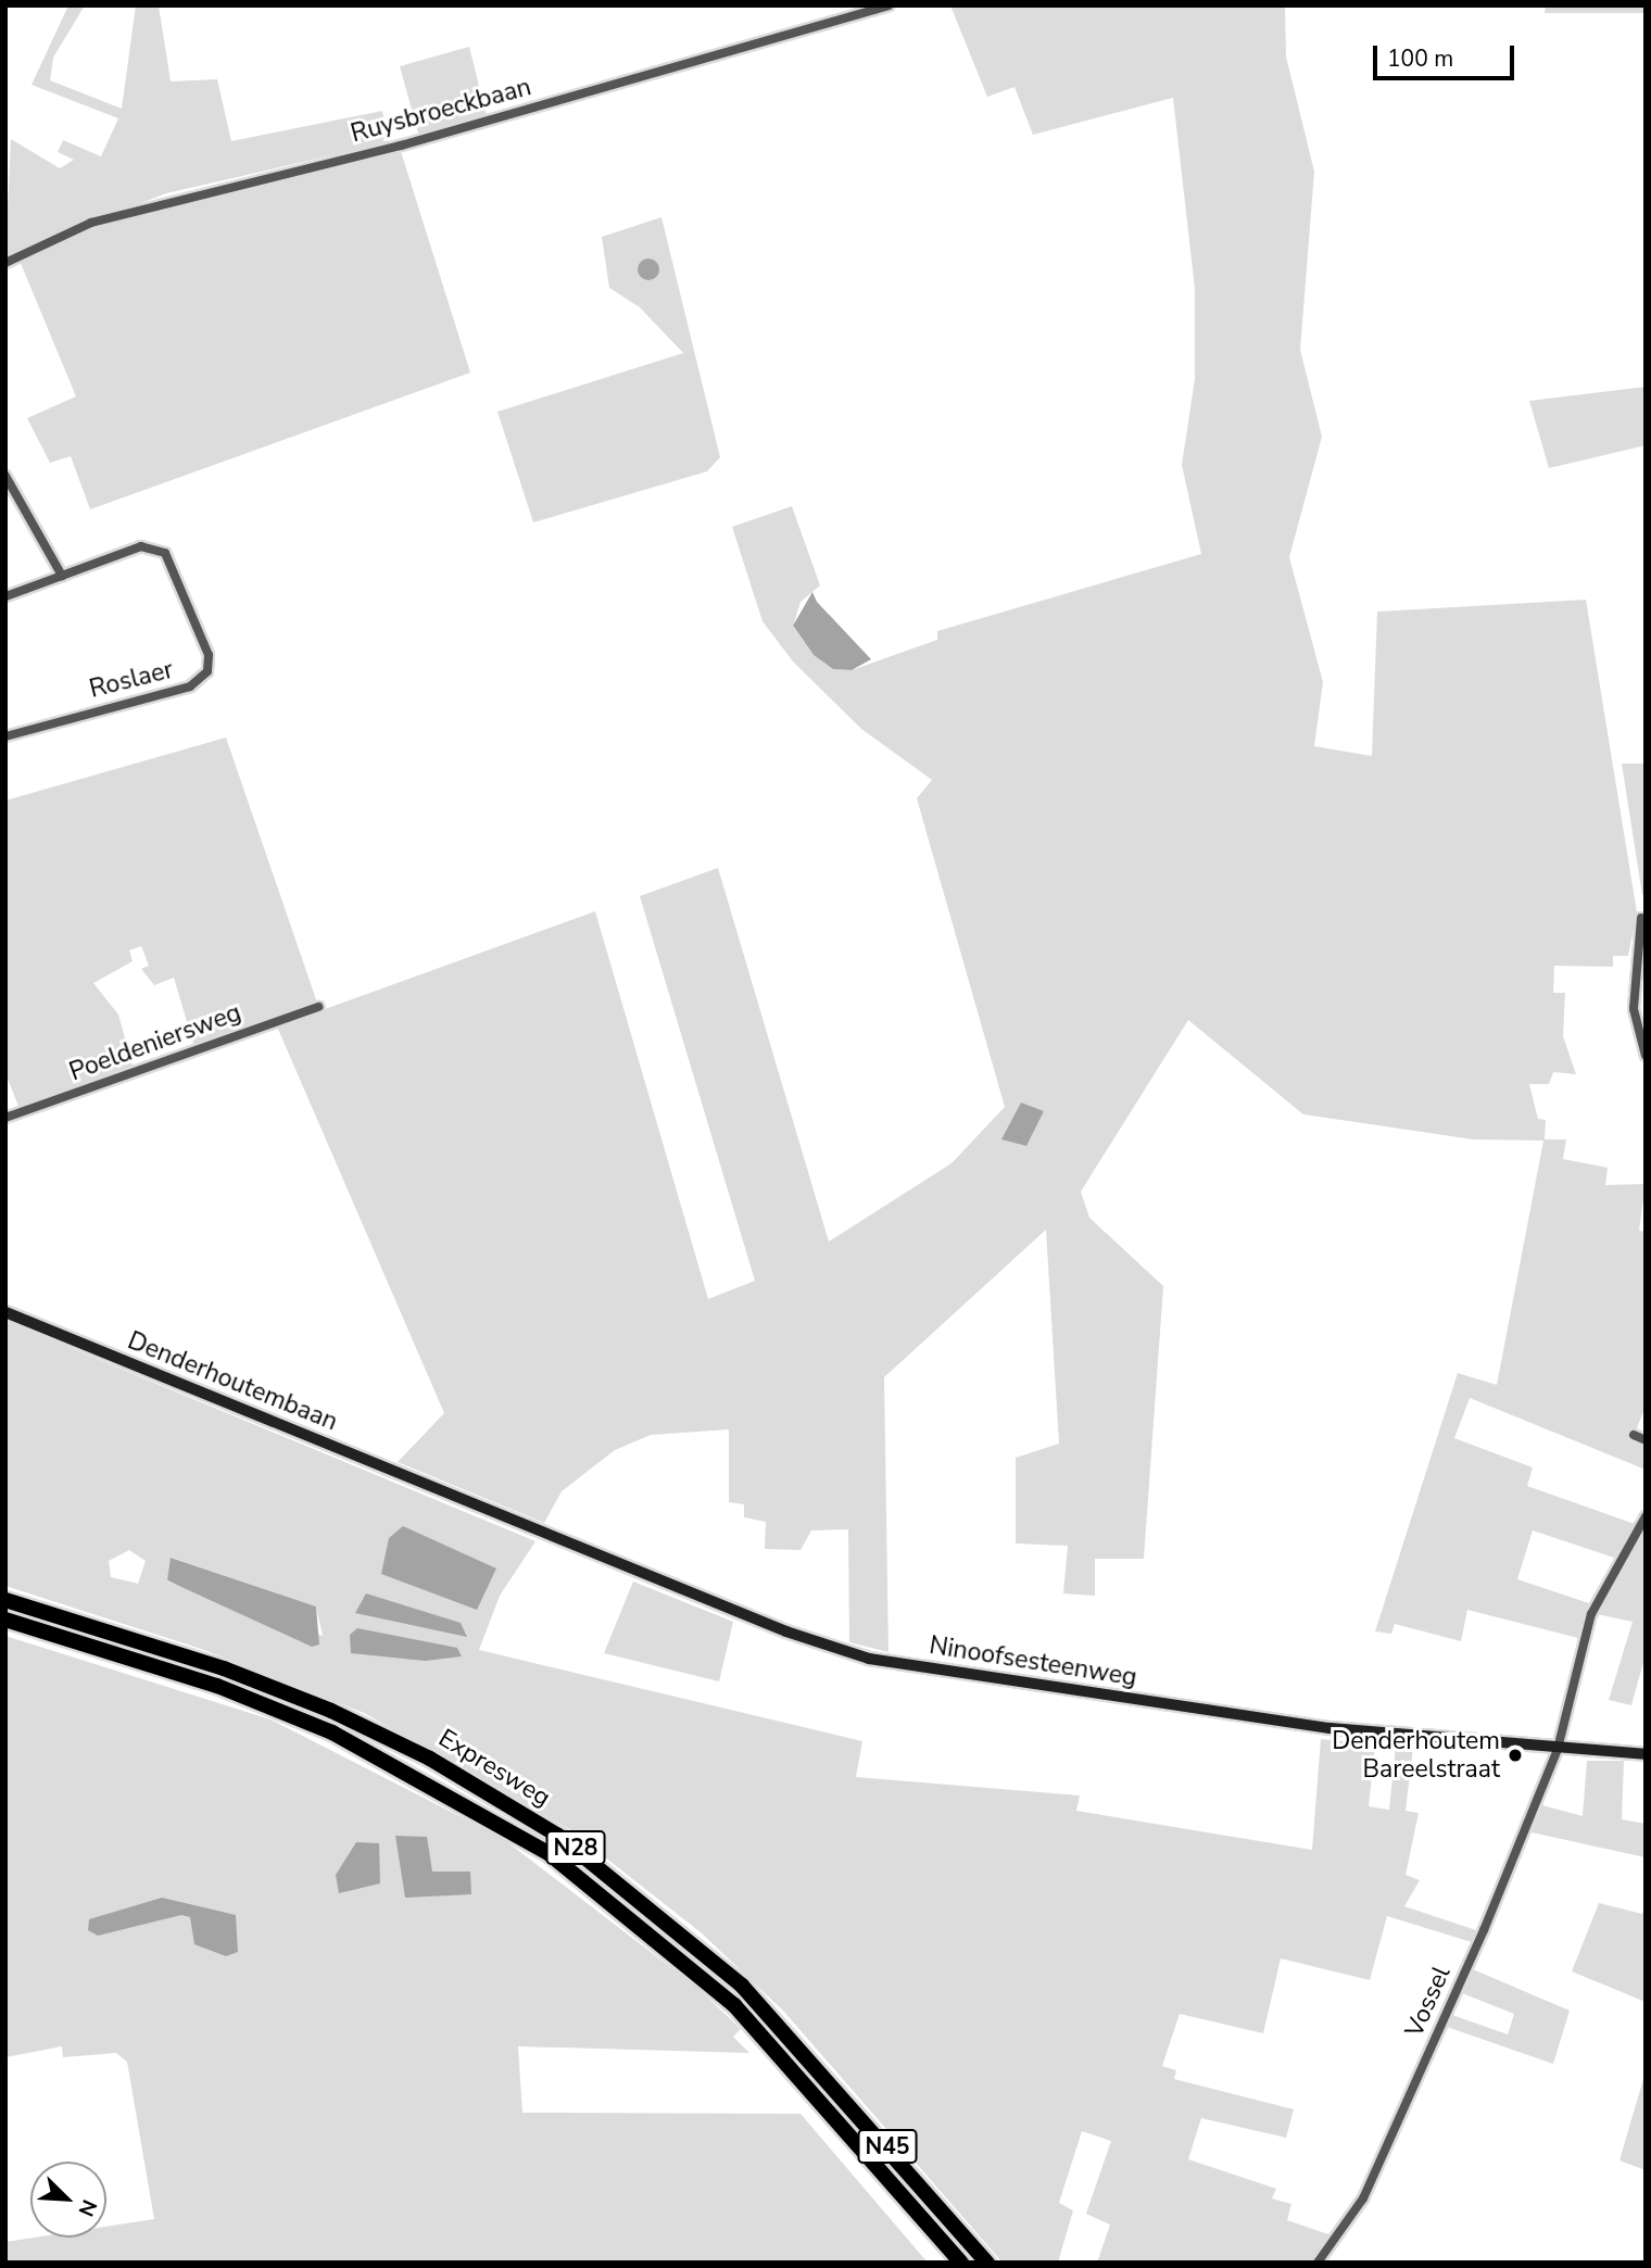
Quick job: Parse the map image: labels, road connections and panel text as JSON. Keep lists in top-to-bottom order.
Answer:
{
  "streets": {
    "highway": ["Expresweg", "N28", "N45"],
    "street": [
      "Ruysbroeckbaan",
      "Roslaer",
      "Poeldeniersweg",
      "Denderhoutembaan",
      "Ninoofsesteenweg",
      "Vossel"
    ]
  },
  "crossings": [
    ["Denderhoutembaan", "Ninoofsesteenweg"],
    ["Ninoofsesteenweg", "Vossel"]
  ],
  "places": ["Denderhoutem Bareelstraat"],
  "scale_bar": "100 m",
  "north": "bottom right"
}
